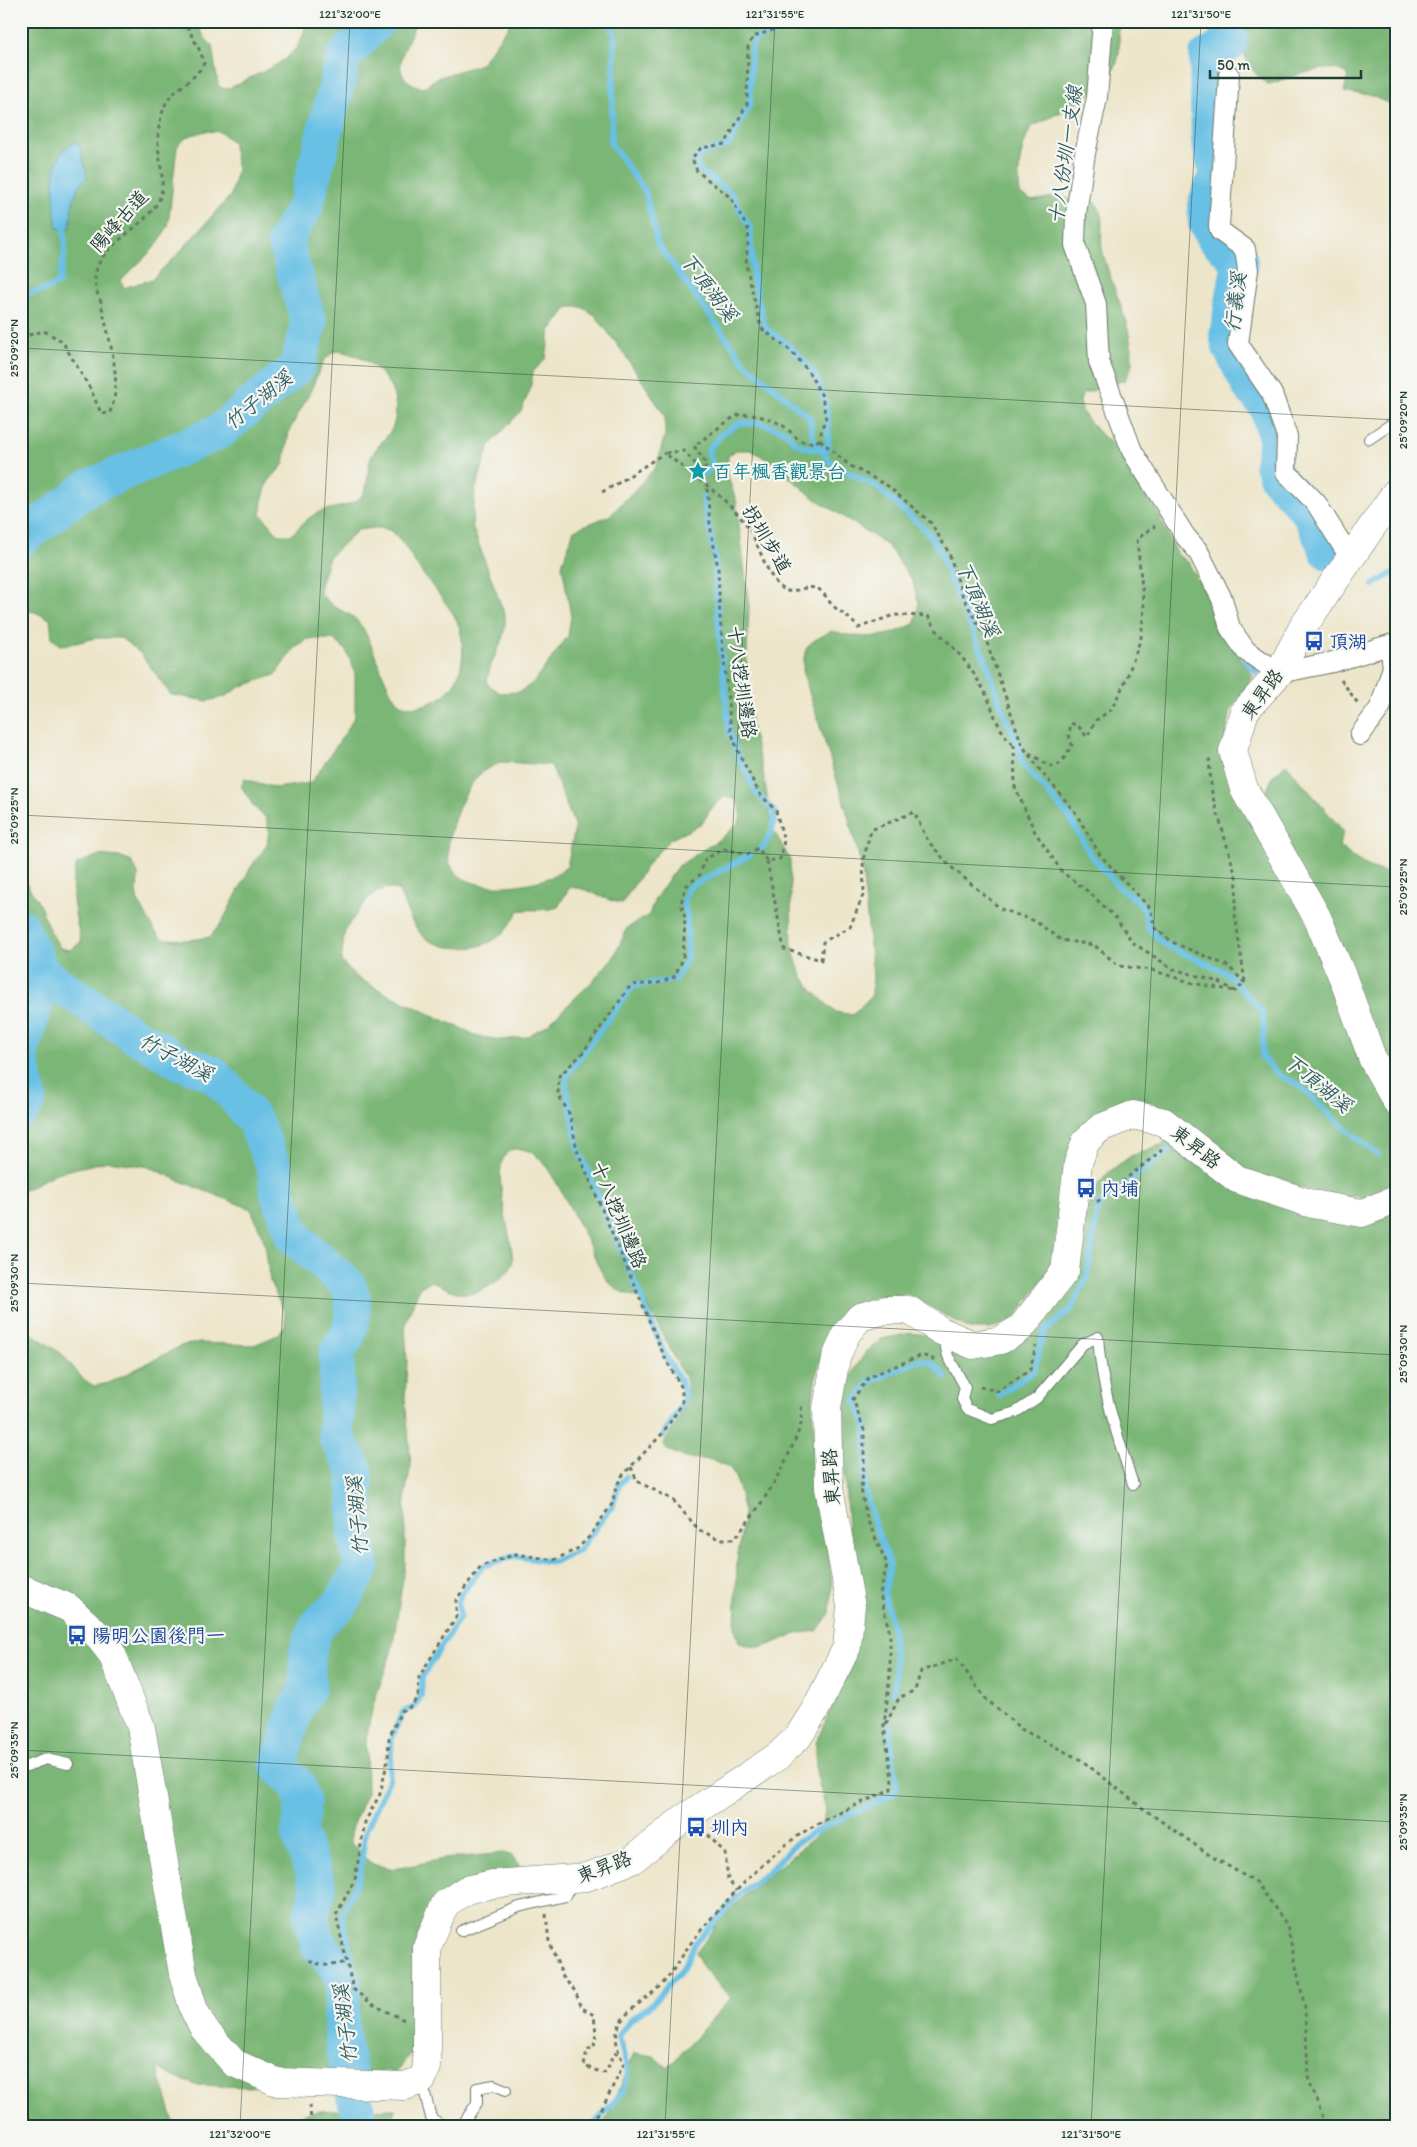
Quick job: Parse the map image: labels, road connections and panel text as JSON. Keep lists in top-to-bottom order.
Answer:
{
  "streets": {
    "street": ["東昇路"],
    "path": ["陽峰古道", "拐圳步道", "十八挖圳邊路"]
  },
  "crossings": [
    ["拐圳步道", "十八挖圳邊路"]
  ],
  "water": [
    "十八份圳一支線",
    "下頂湖溪",
    "行義溪",
    "竹子湖溪"
  ],
  "places": {
    "place": ["百年楓香觀景台"],
    "bus stop": [
      "頂湖",
      "內埔",
      "陽明公園後門一",
      "圳內"
    ]
  },
  "scale_bar": "50 m",
  "coordinates": [
    "121°32'00\"E",
    "121°31'55\"E",
    "121°31'50\"E",
    "25°09'20\"N",
    "25°09'25\"N",
    "25°09'30\"N",
    "25°09'35\"N"
  ]
}
